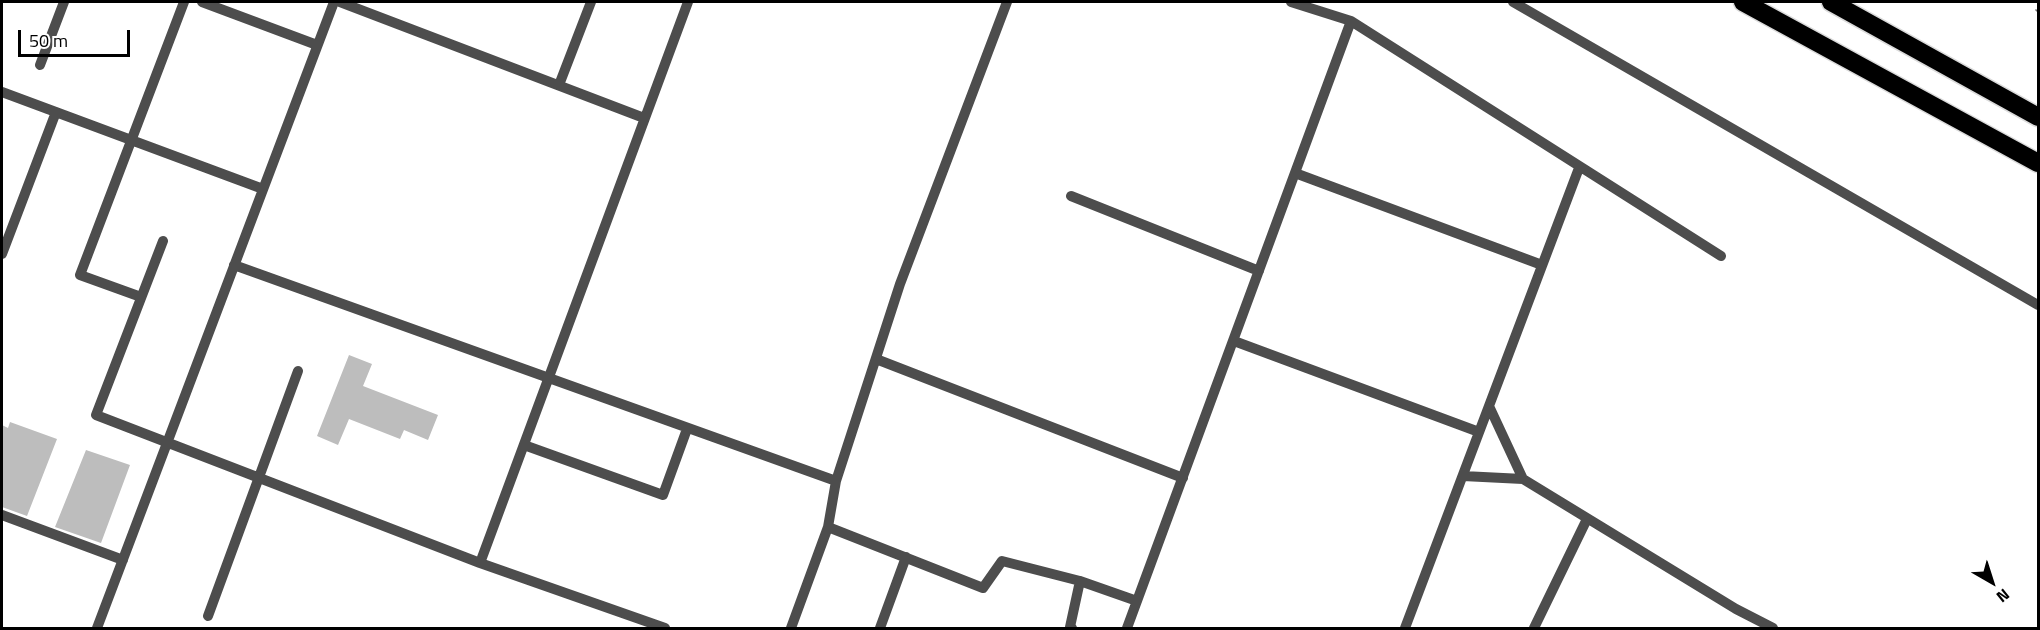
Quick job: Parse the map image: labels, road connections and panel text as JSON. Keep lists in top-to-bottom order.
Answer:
{
  "scale_bar": "50 m",
  "north": "bottom right"
}
